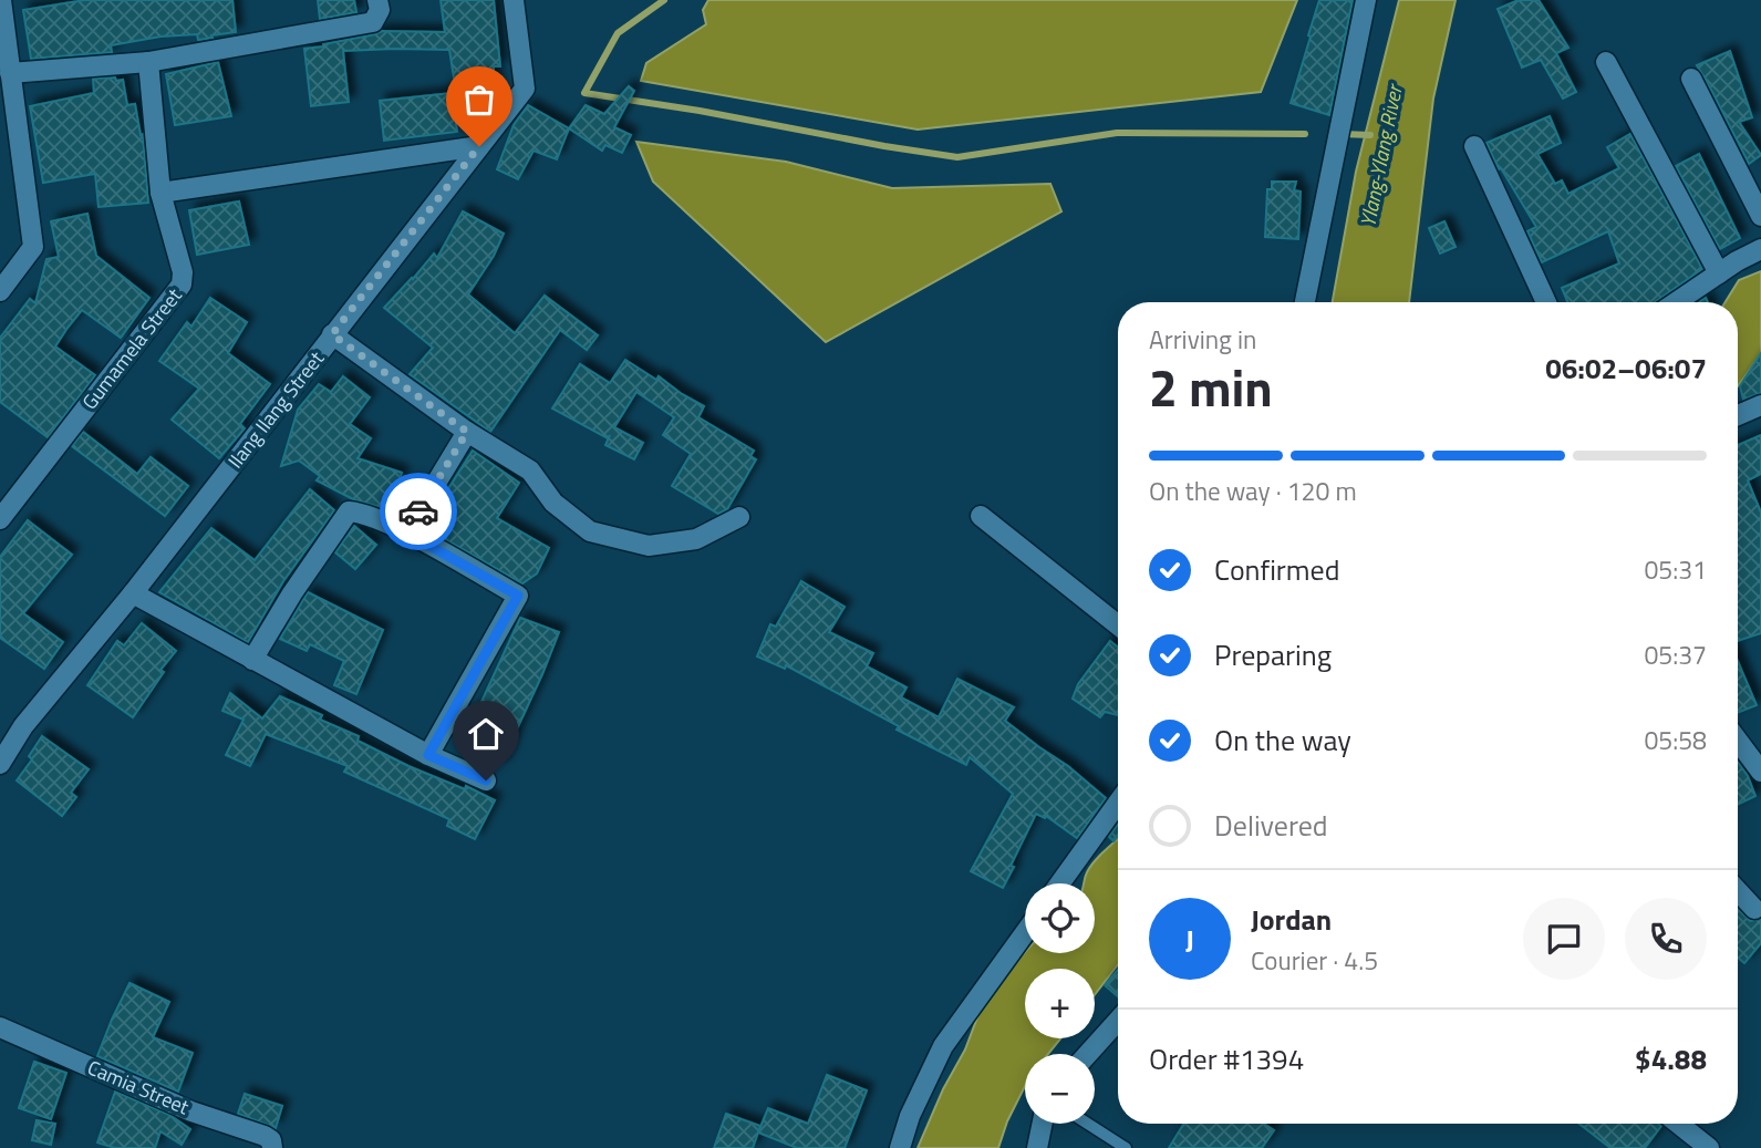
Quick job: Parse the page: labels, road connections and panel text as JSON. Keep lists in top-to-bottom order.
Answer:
{
  "streets": {
    "street": ["Gumamela Street", "Ilang Ilang Street", "Camia Street"]
  },
  "water": ["Ylang-Ylang River"],
  "page": {
    "heading": ["2 min", "Arriving in", "06:02–06:07"],
    "panel": [
      "Jordan",
      "Courier · 4.5",
      "Order #1394",
      "$4.88"
    ],
    "bar": "On the way · 120 m",
    "list": [
      ["Confirmed", "05:31"],
      ["Preparing", "05:37"],
      ["On the way", "05:58"],
      "Delivered"
    ],
    "map_buttons": ["+", "−"],
    "round": "J"
  }
}
